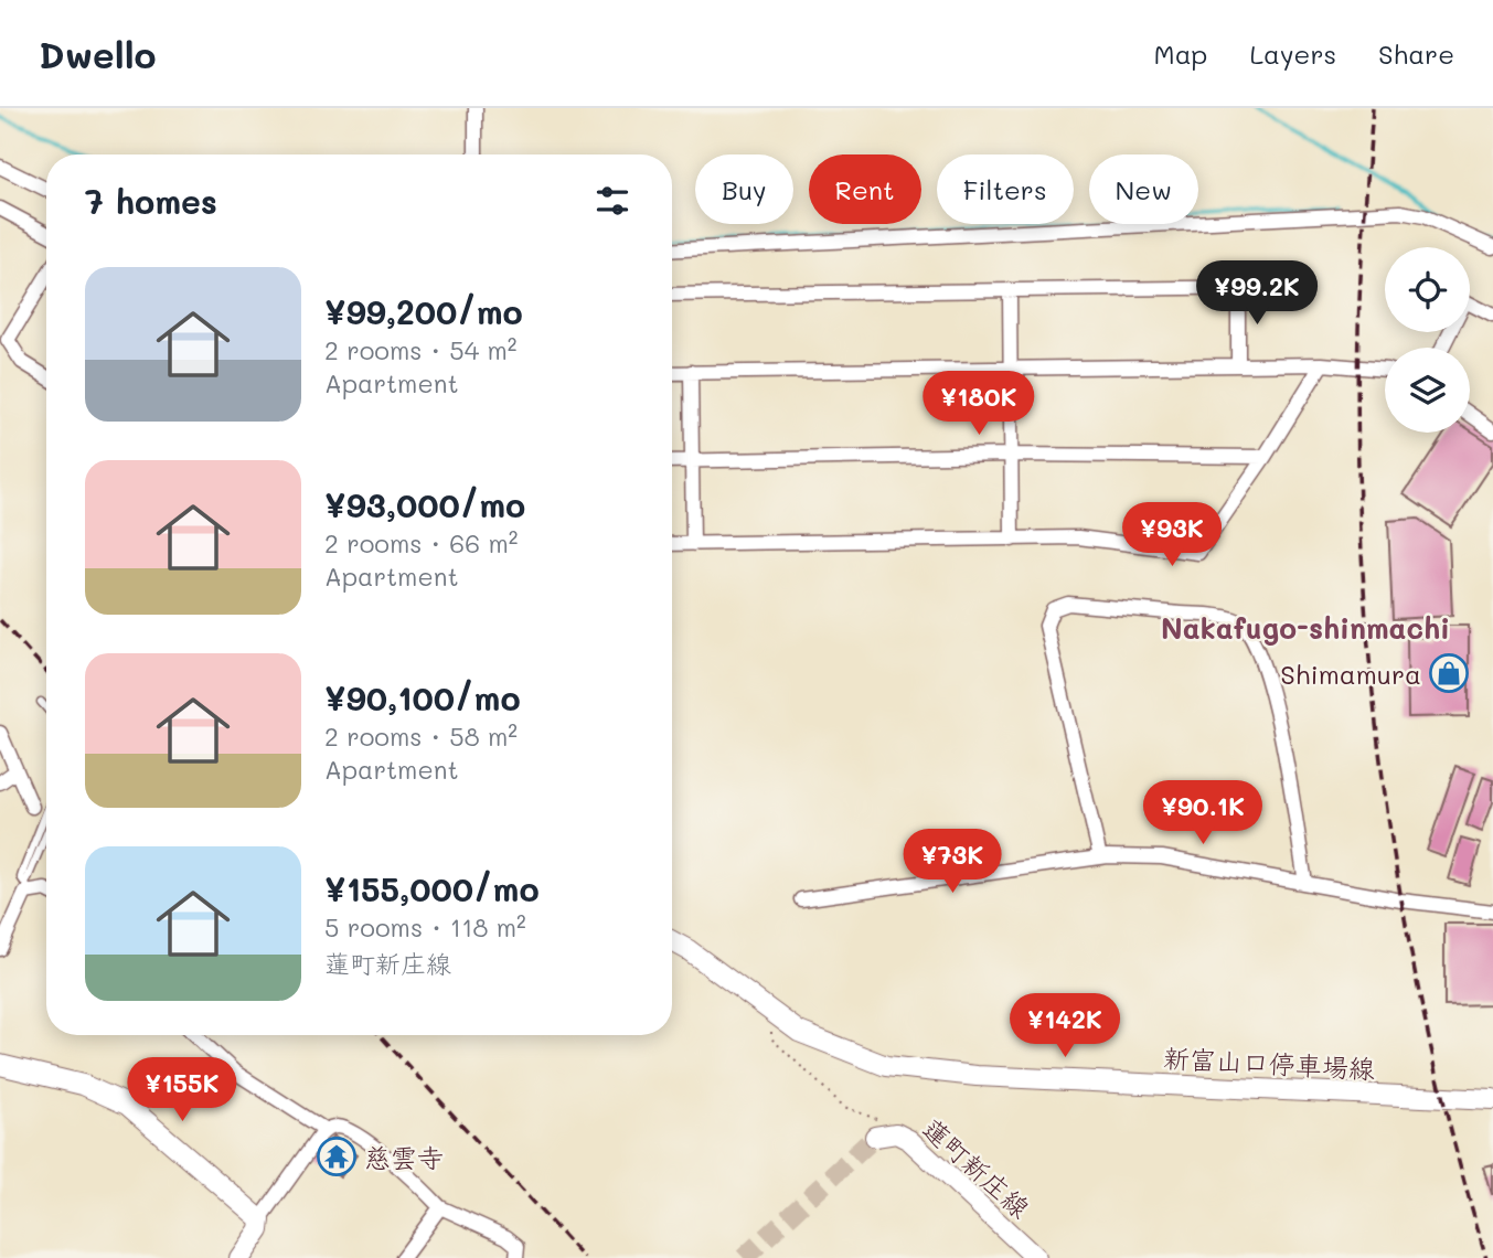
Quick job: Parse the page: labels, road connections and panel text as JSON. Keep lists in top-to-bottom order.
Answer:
{
  "streets": {
    "main road": ["新富山口停車場線", "蓮町新庄線"]
  },
  "districts": ["Nakafugo-shinmachi"],
  "places": {
    "shop": ["Shimamura"],
    "temple": ["慈雲寺"]
  },
  "page": {
    "header": "Dwello",
    "nav": ["Map", "Layers", "Share"],
    "chip": [
      "Buy",
      "Rent",
      "Filters",
      "New"
    ],
    "heading": "7 homes",
    "list": [
      {
        "name": "¥99,200/mo",
        "note": "2 rooms · 54 m² · Apartment"
      },
      {
        "name": "¥93,000/mo",
        "note": "2 rooms · 66 m² · Apartment"
      },
      {
        "name": "¥90,100/mo",
        "note": "2 rooms · 58 m² · Apartment"
      },
      {
        "name": "¥155,000/mo",
        "note": "5 rooms · 118 m² · 蓮町新庄線"
      }
    ],
    "price": [
      "¥99.2K",
      "¥180K",
      "¥93K",
      "¥90.1K",
      "¥73K",
      "¥142K",
      "¥155K"
    ]
  }
}
